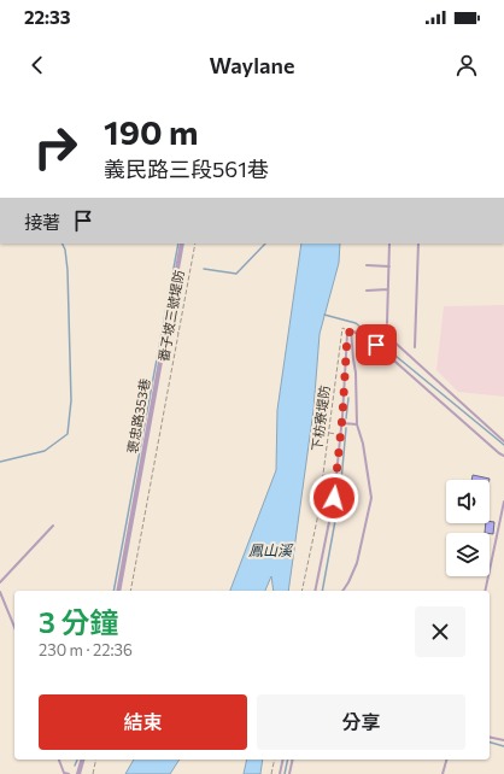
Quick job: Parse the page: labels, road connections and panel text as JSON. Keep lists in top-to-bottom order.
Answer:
{
  "streets": {
    "street": ["褒忠路353巷"],
    "path": ["番子坡三號堤防", "下枋寮堤防"]
  },
  "water": ["鳳山溪"],
  "page": {
    "status": "22:33",
    "header": "Waylane",
    "turn": ["190 m", "義民路三段561巷"],
    "then": "接著",
    "heading": ["3 分鐘", "230 m · 22:36"],
    "buttons": ["結束", "分享"]
  }
}
